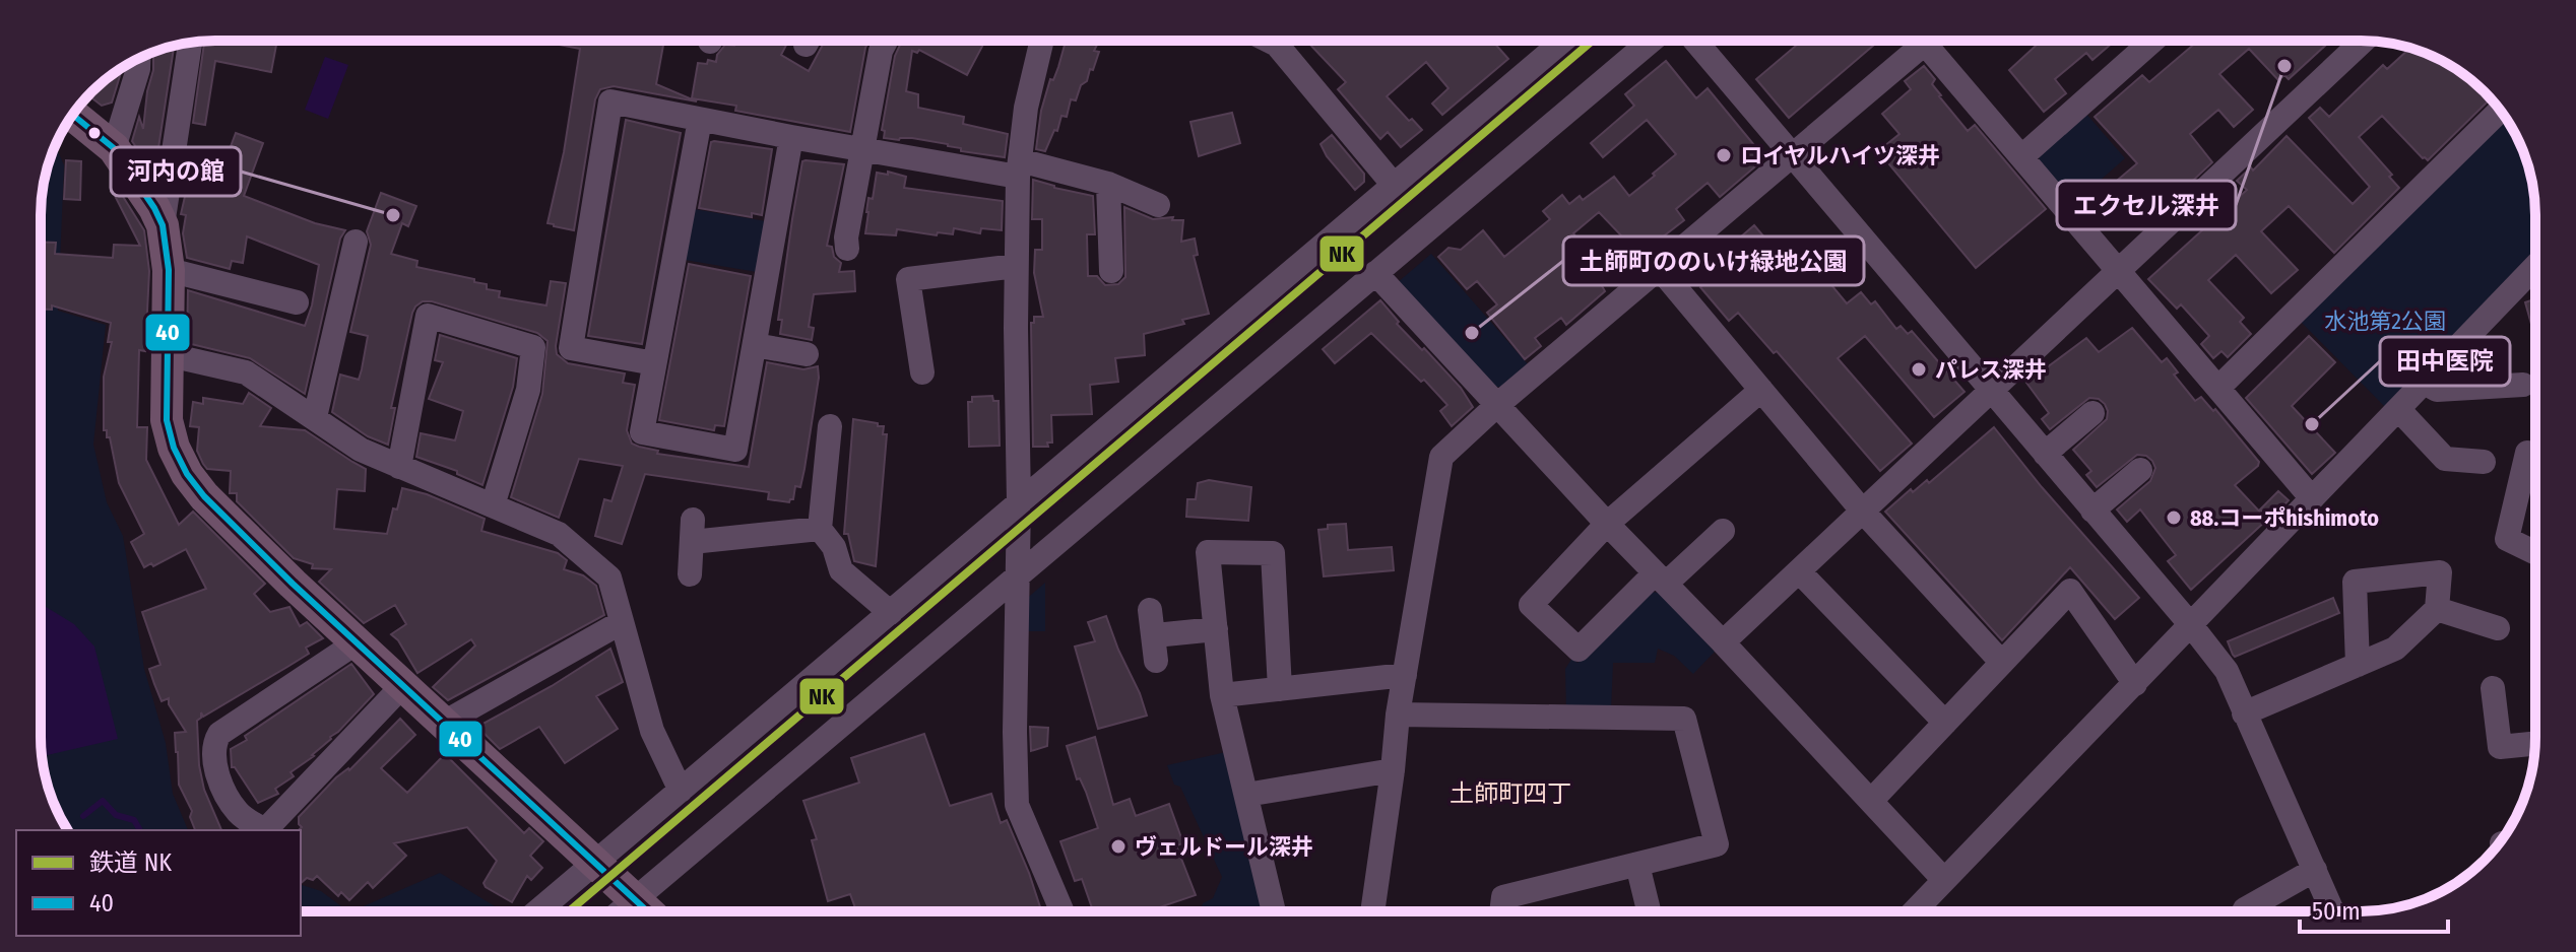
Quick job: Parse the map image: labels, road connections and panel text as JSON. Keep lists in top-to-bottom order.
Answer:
{
  "districts": ["土師町四丁"],
  "parks": ["水池第2公園"],
  "places": [
    "エクセル深井",
    "ロイヤルハイツ深井",
    "河内の館",
    "土師町ののいけ緑地公園",
    "パレス深井",
    "田中医院",
    "88.コーポhishimoto",
    "ヴェルドール深井"
  ],
  "lines": ["rail line NK", "transit line 40"],
  "legend": ["鉄道 NK", "40"],
  "scale_bar": "50 m"
}
